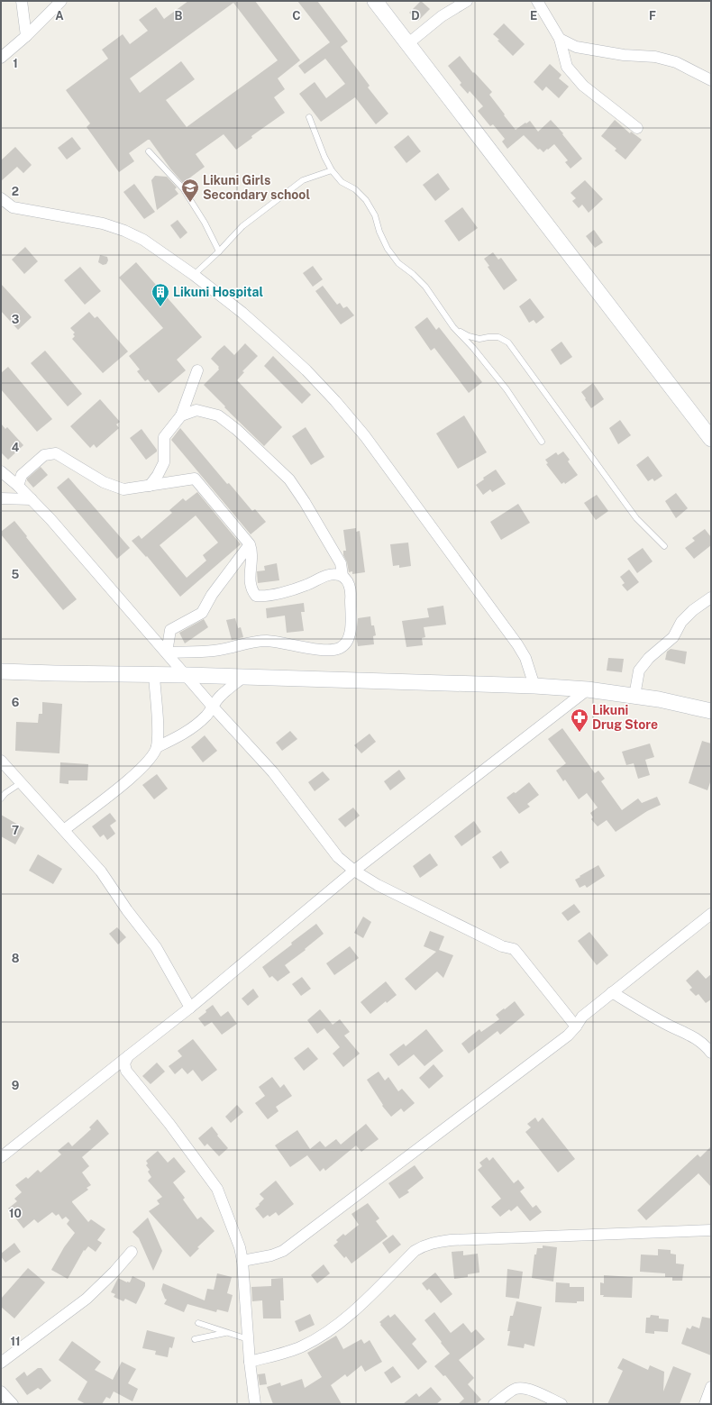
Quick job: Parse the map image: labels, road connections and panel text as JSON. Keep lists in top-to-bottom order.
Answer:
{
  "places": {
    "school or university": ["Likuni Girls Secondary school"],
    "building": ["Likuni Hospital"],
    "pharmacy": ["Likuni Drug Store"]
  },
  "grid": {
    "columns": [
      "A",
      "B",
      "C",
      "D",
      "E",
      "F"
    ],
    "rows": [
      "1",
      "2",
      "3",
      "4",
      "5",
      "6",
      "7",
      "8",
      "9",
      "10",
      "11"
    ]
  }
}
